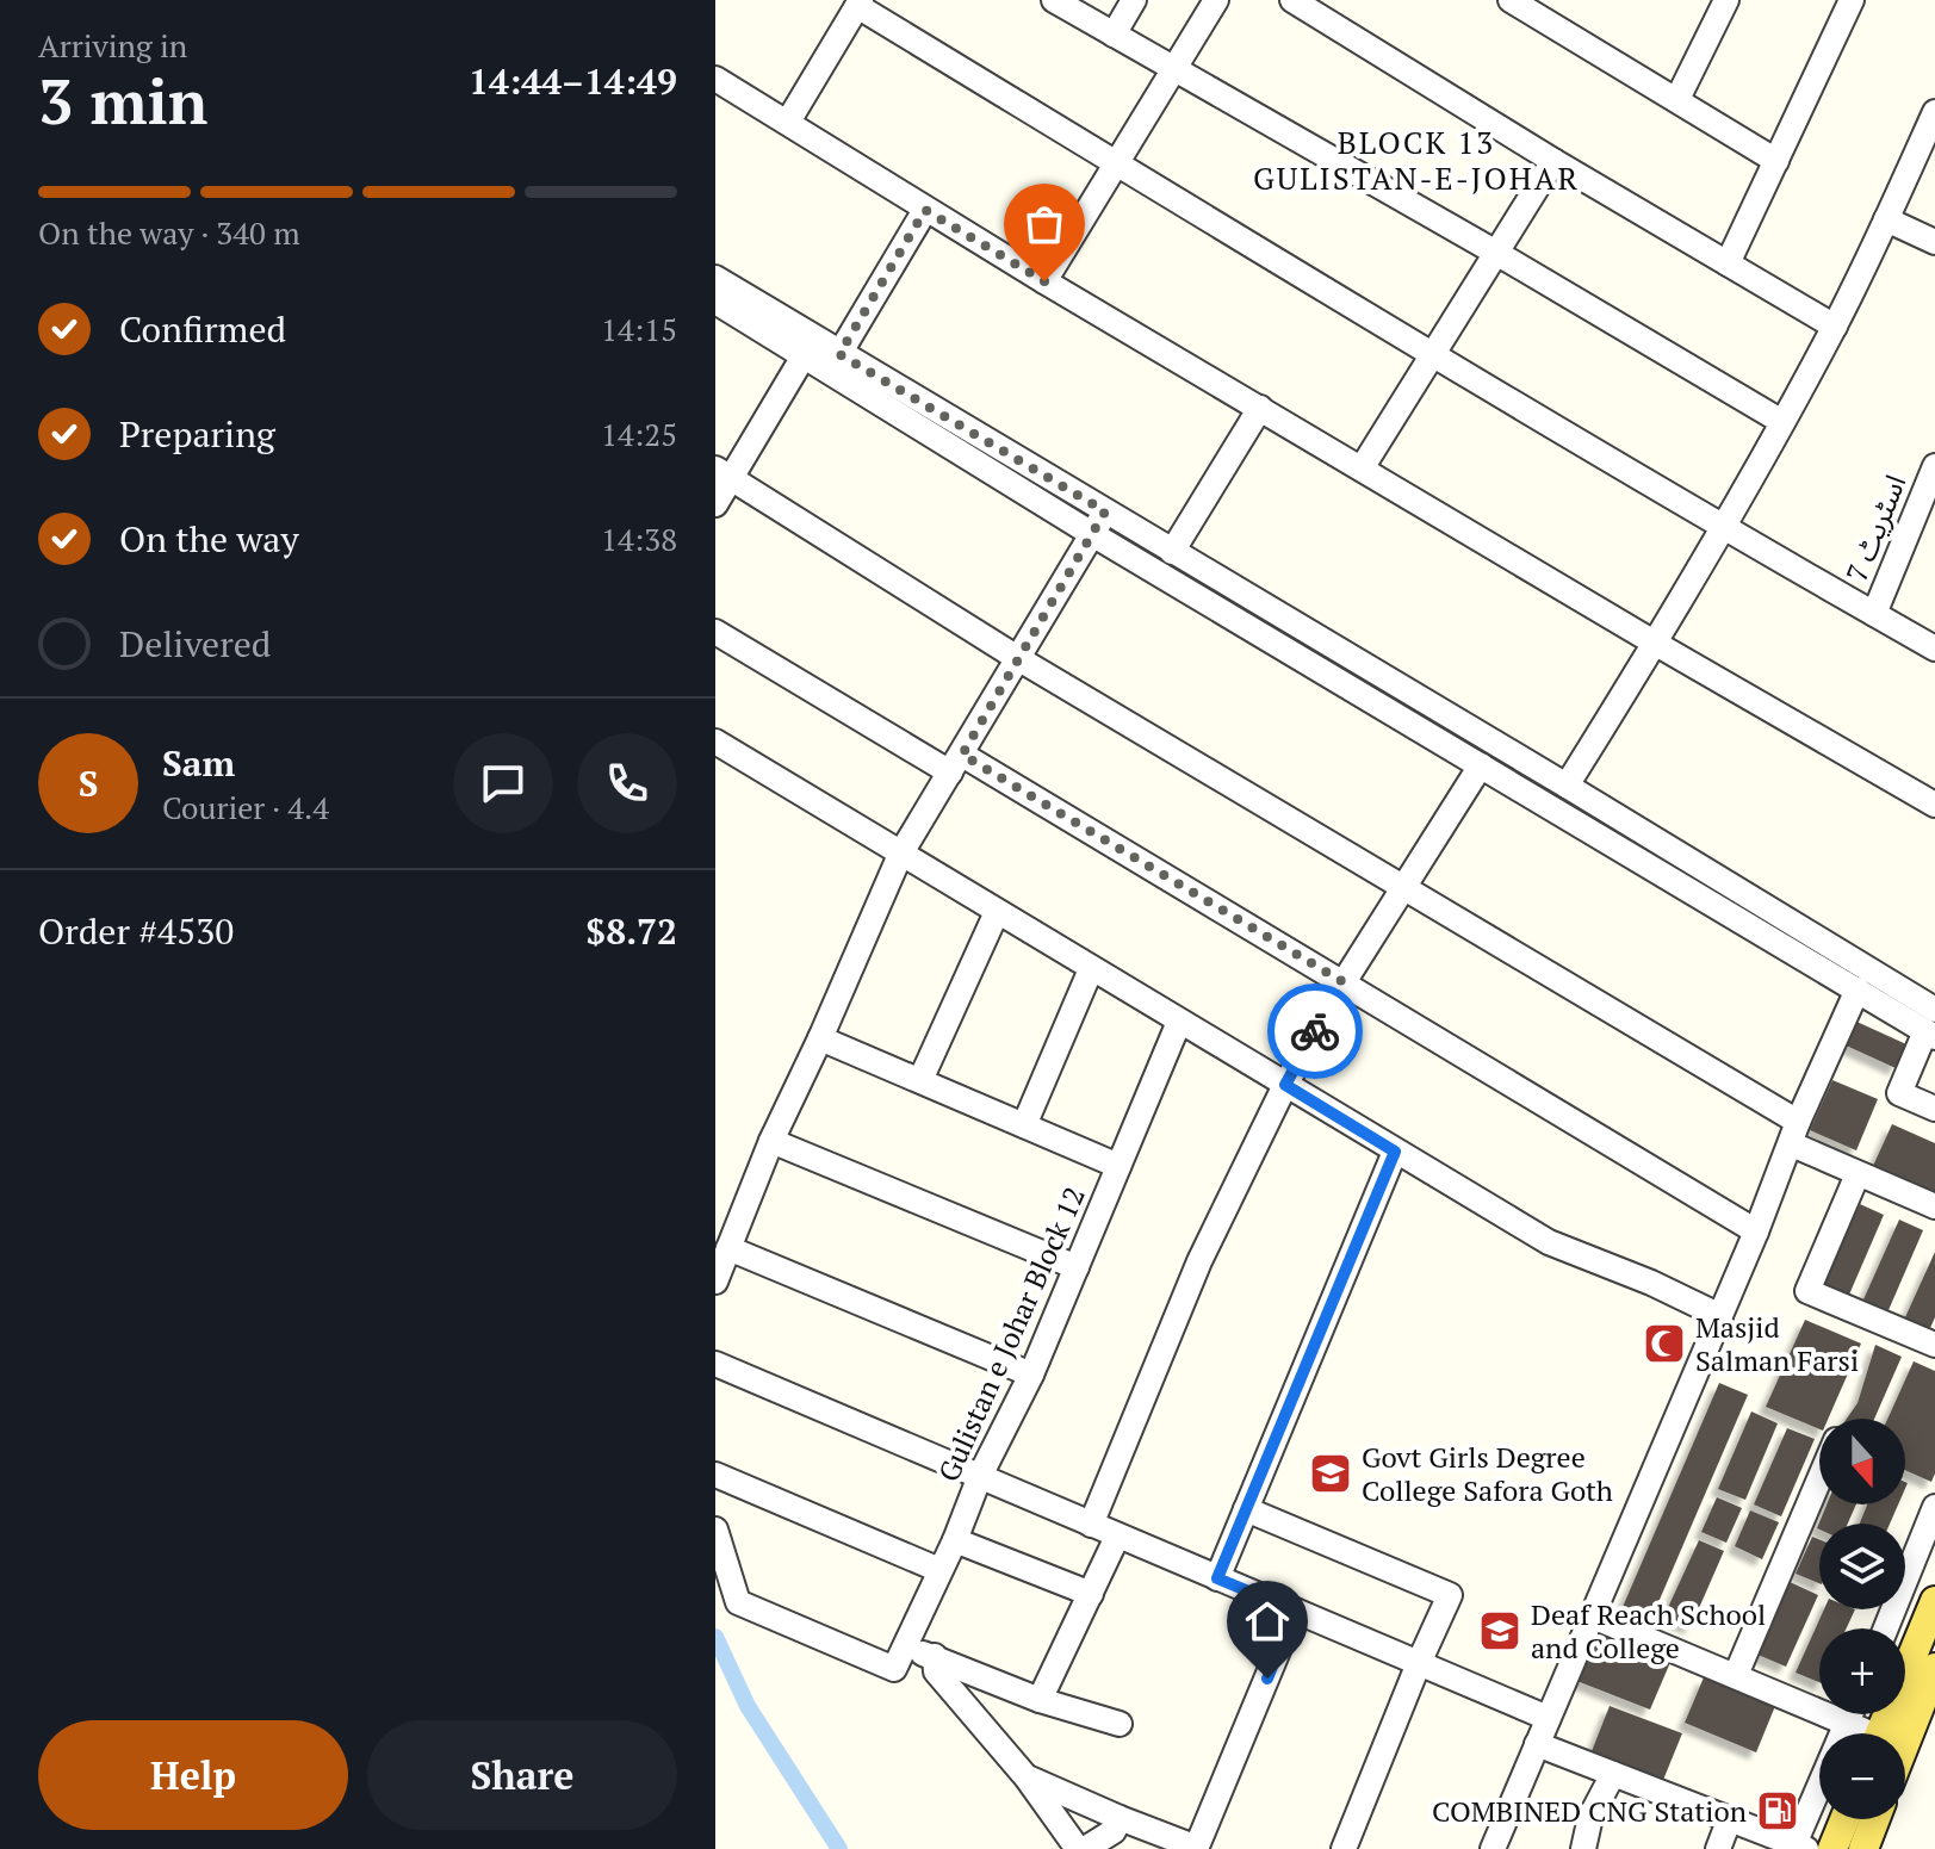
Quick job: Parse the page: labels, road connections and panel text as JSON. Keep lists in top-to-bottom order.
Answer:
{
  "streets": {
    "street": ["اسٹریٹ 7", "Gulistan e Johar Block 12"]
  },
  "districts": ["BLOCK 13 GULISTAN-E-JOHAR"],
  "places": {
    "mosque": ["Masjid Salman Farsi"],
    "school or university": ["Govt Girls Degree College Safora Goth", "Deaf Reach School and College"],
    "fuel station": ["COMBINED CNG Station"]
  },
  "north": "bottom",
  "page": {
    "heading": ["3 min", "Arriving in", "14:44–14:49"],
    "panel": [
      "Sam",
      "Courier · 4.4",
      "Order #4530",
      "$8.72"
    ],
    "bar": "On the way · 340 m",
    "list": [
      ["Confirmed", "14:15"],
      ["Preparing", "14:25"],
      ["On the way", "14:38"],
      "Delivered"
    ],
    "round": "S",
    "map_buttons": ["+", "−"],
    "buttons": ["Help", "Share"]
  }
}
